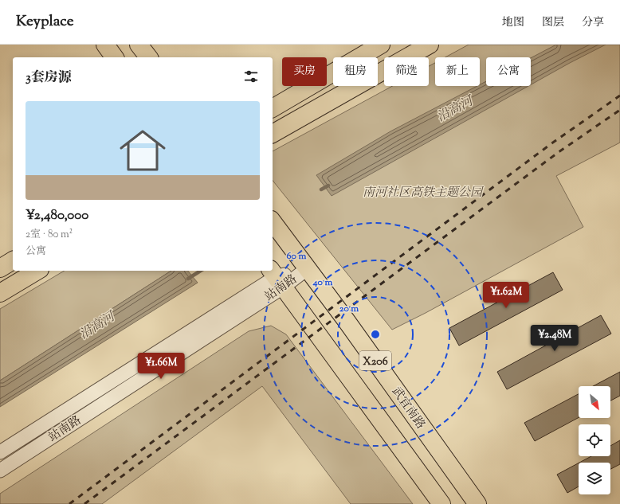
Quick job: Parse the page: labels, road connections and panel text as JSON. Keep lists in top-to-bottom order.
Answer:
{
  "streets": {
    "main road": ["X206", "武宜南路"],
    "street": ["站南路"]
  },
  "crossings": [
    ["站南路", "X206"],
    ["站南路", "武宜南路"]
  ],
  "water": ["沿高河"],
  "parks": ["南河社区高铁主题公园"],
  "north": "bottom right",
  "page": {
    "header": "Keyplace",
    "nav": ["地图", "图层", "分享"],
    "chip": [
      "买房",
      "租房",
      "筛选",
      "新上",
      "公寓"
    ],
    "heading": "3套房源",
    "list": [
      {
        "name": "¥2,480,000",
        "note": "2室 · 80 m² · 公寓"
      }
    ],
    "price": ["¥1.62M", "¥2.48M", "¥1.66M"]
  },
  "rings": ["60 m", "40 m", "20 m"]
}
